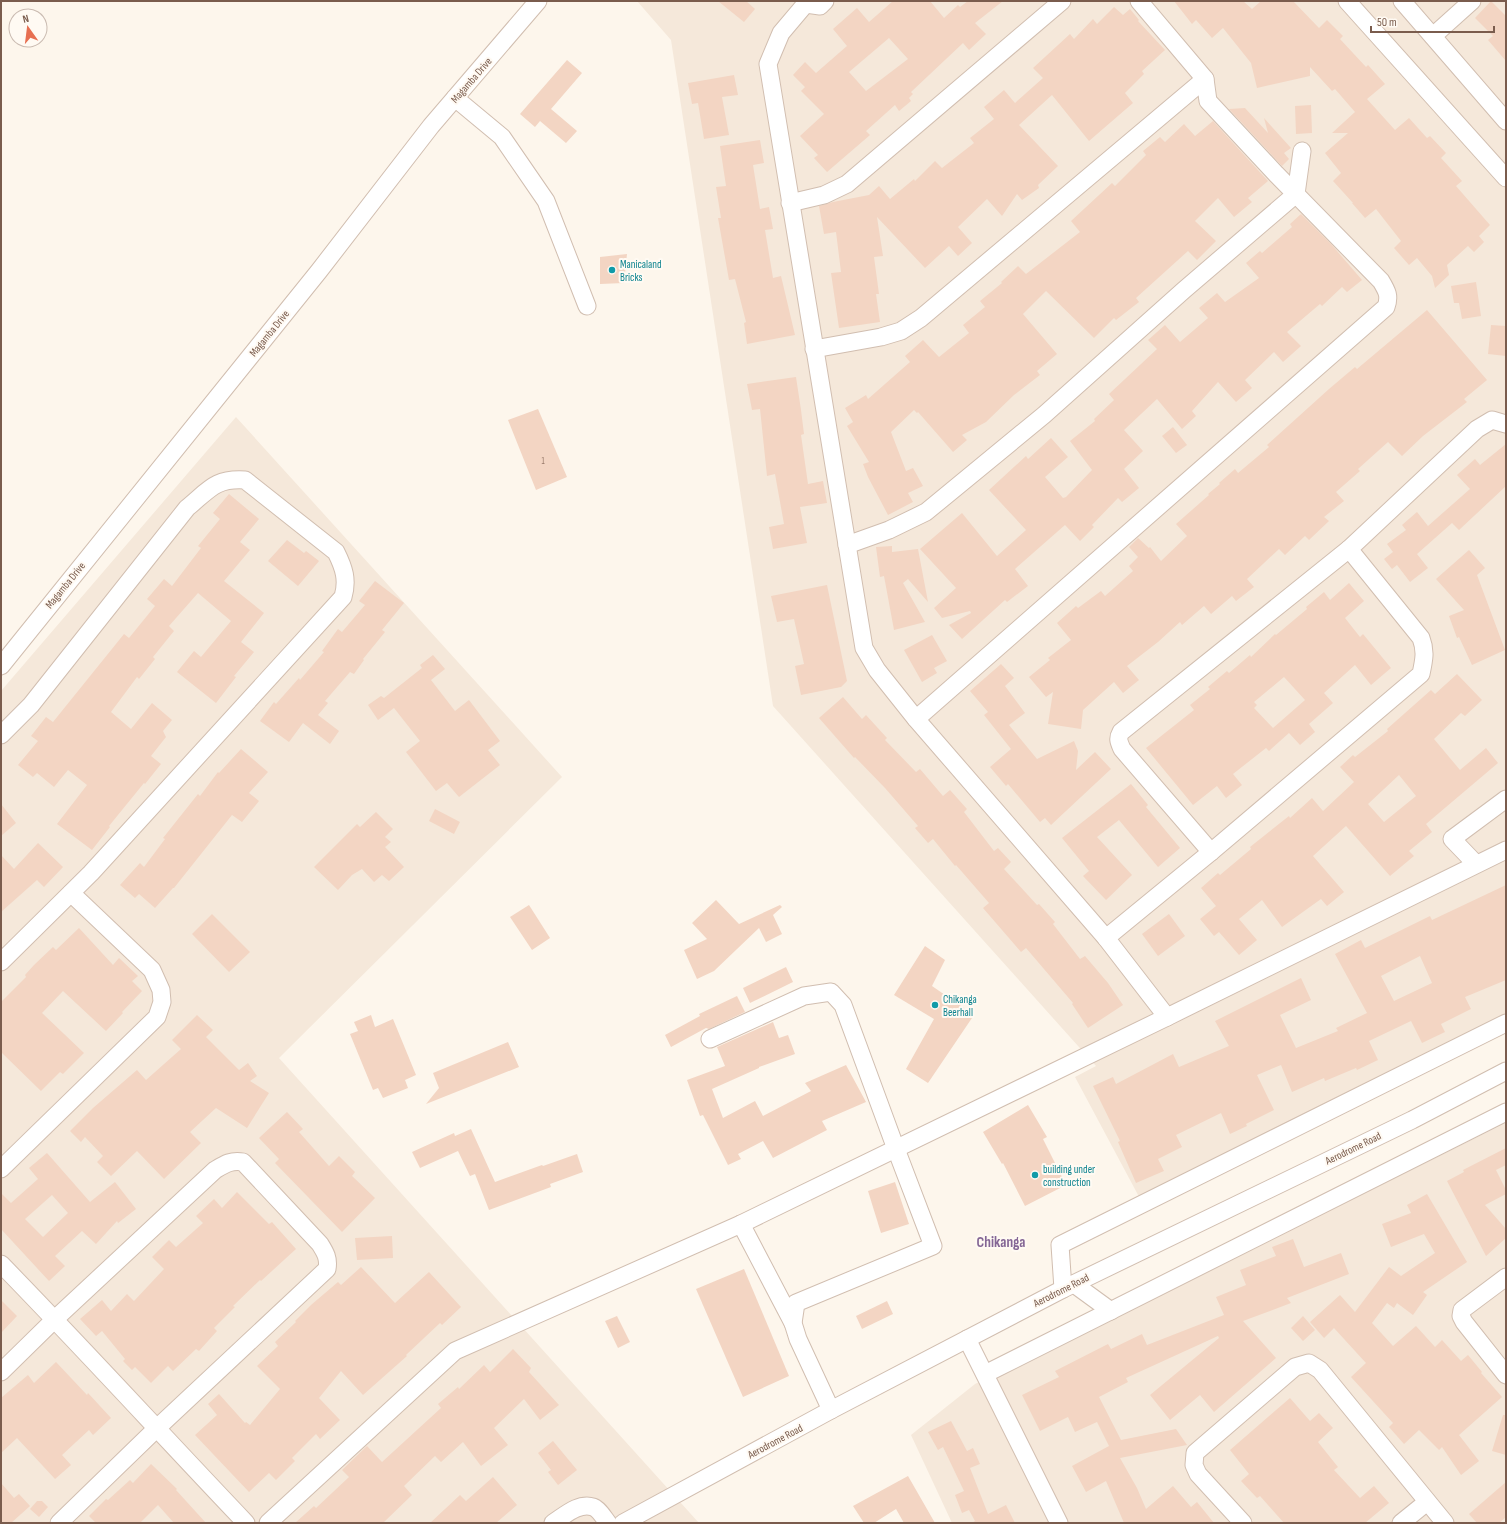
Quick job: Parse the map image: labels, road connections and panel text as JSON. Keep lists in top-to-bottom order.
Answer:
{
  "streets": {
    "street": ["Magamba Drive", "Aerodrome Road"]
  },
  "districts": ["Chikanga"],
  "places": ["Manicaland Bricks", "Chikanga Beerhall", "building under construction"],
  "house_numbers": ["1"],
  "scale_bar": "50 m",
  "north": "top"
}
